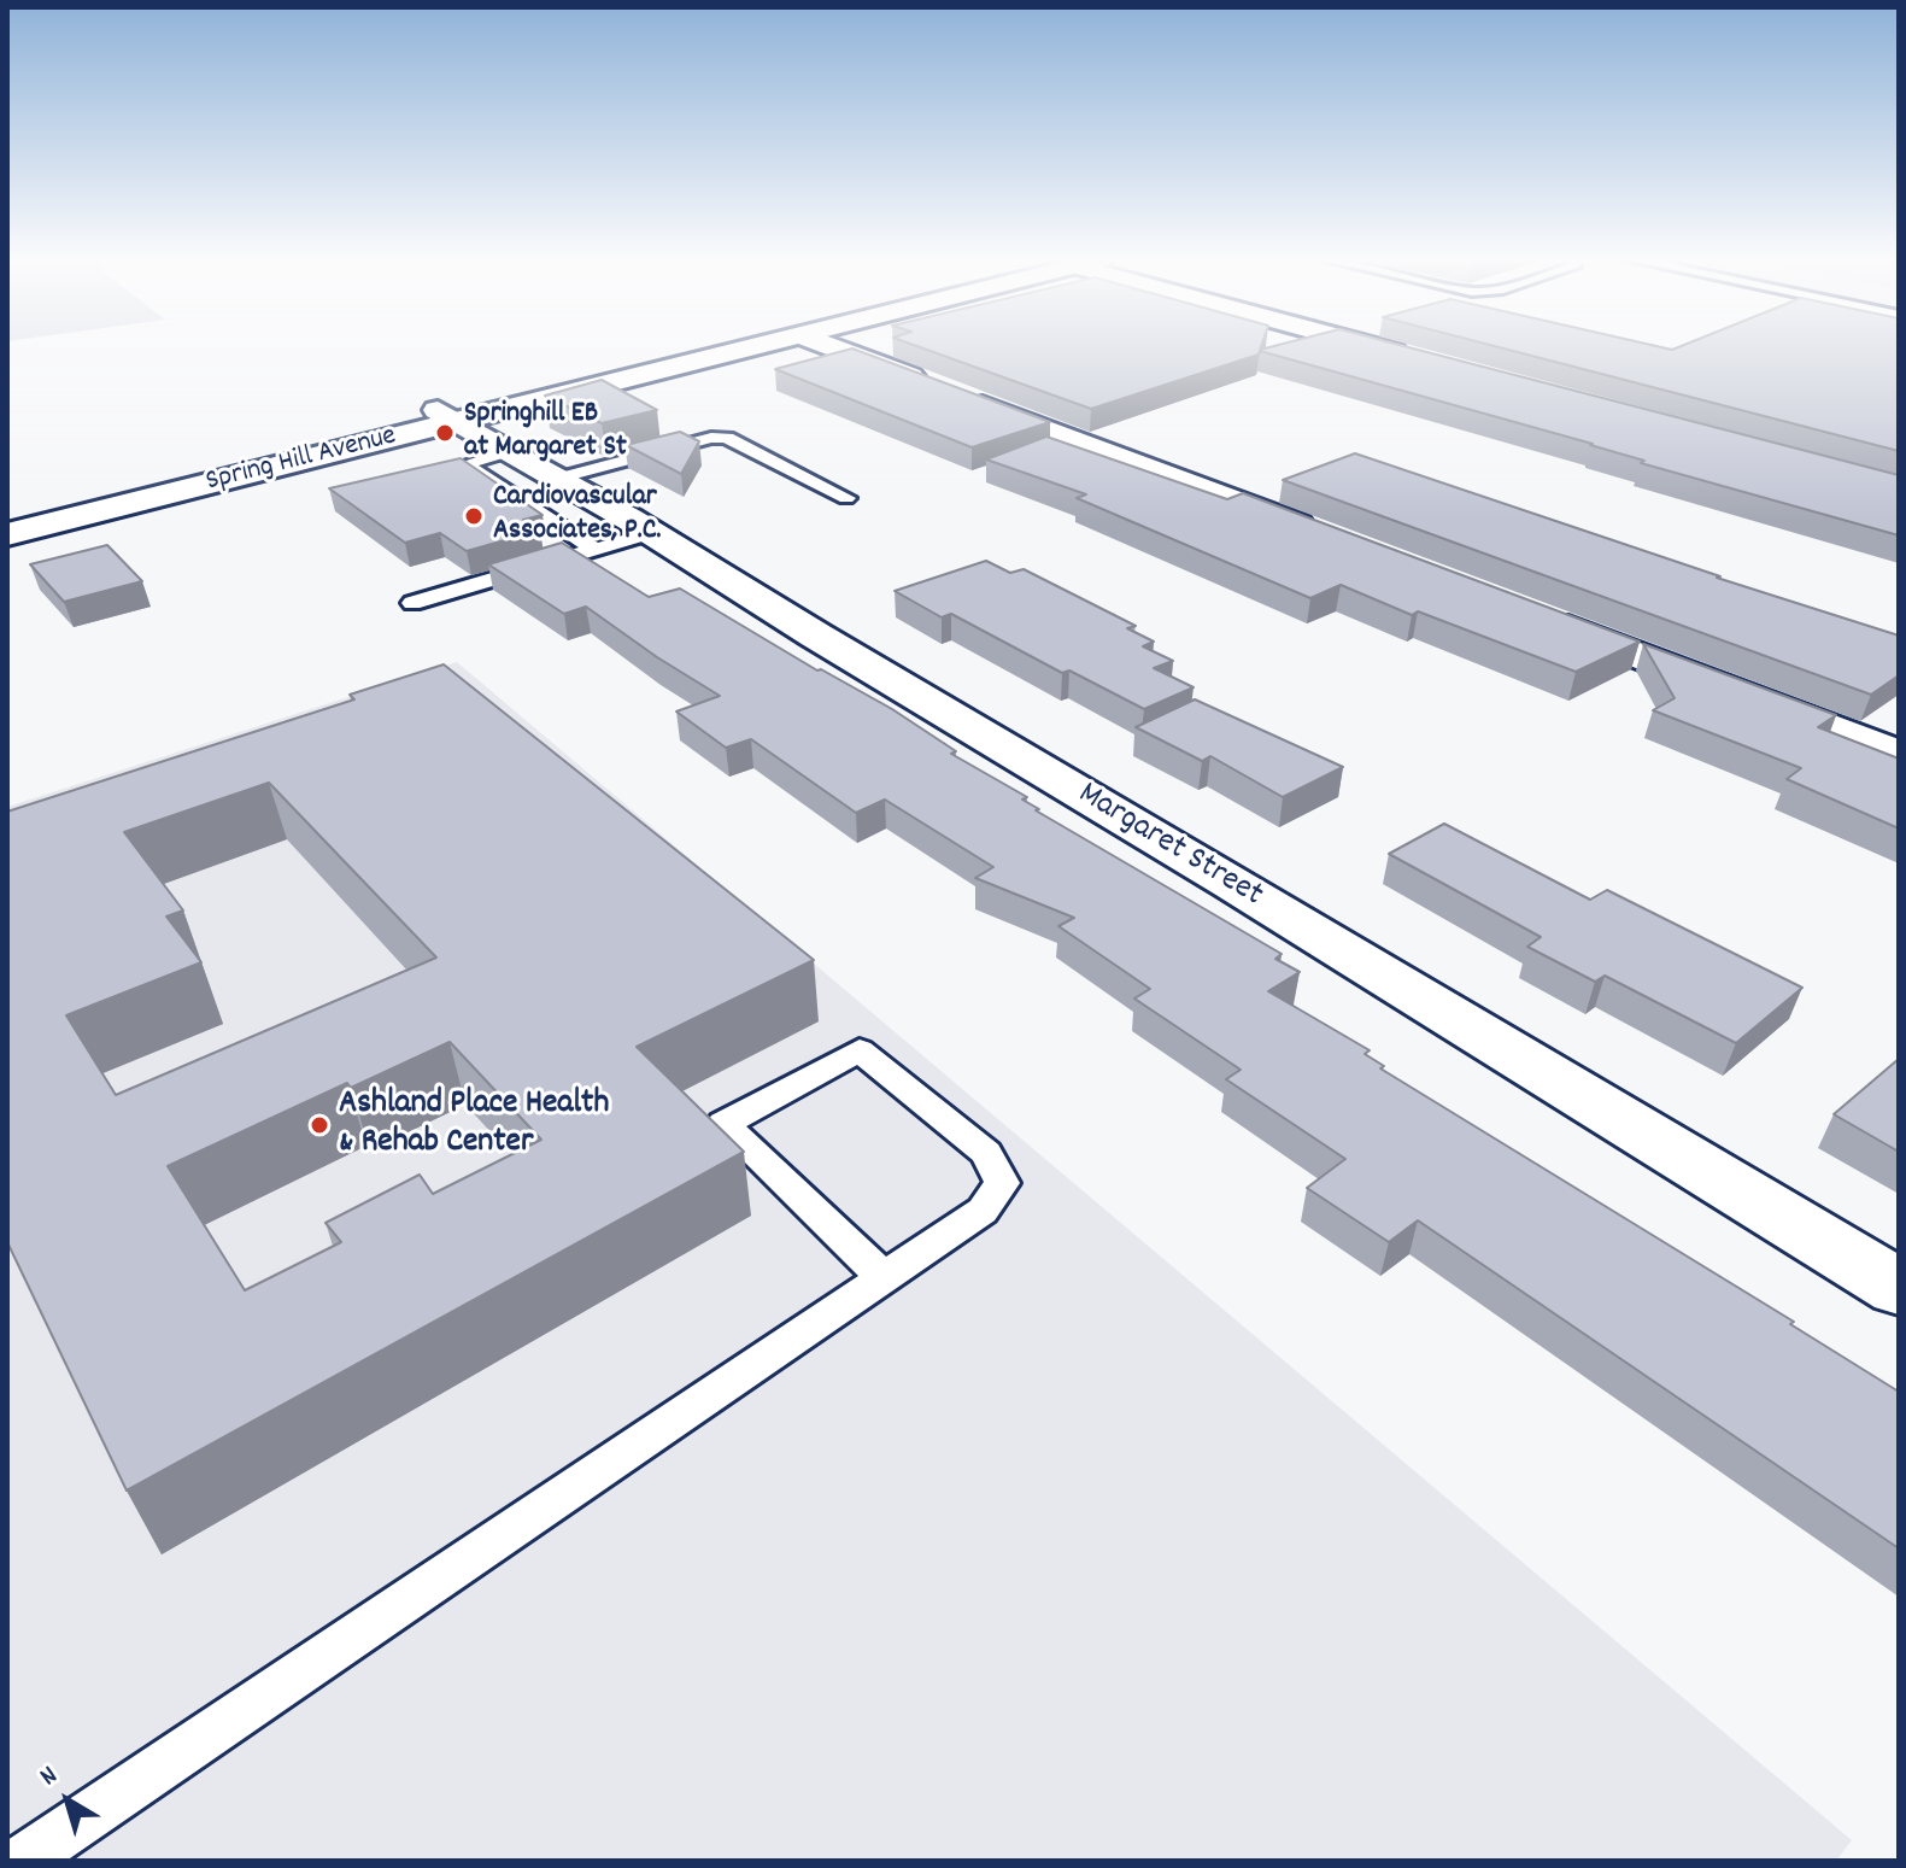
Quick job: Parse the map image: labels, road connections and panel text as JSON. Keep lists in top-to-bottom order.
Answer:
{
  "streets": {
    "street": ["Spring Hill Avenue", "Margaret Street"]
  },
  "crossings": [
    ["Spring Hill Avenue", "Margaret Street"]
  ],
  "places": ["Springhill EB at Margaret St", "Cardiovascular Associates, P.C.", "Ashland Place Health & Rehab Center"],
  "north": "top left"
}
